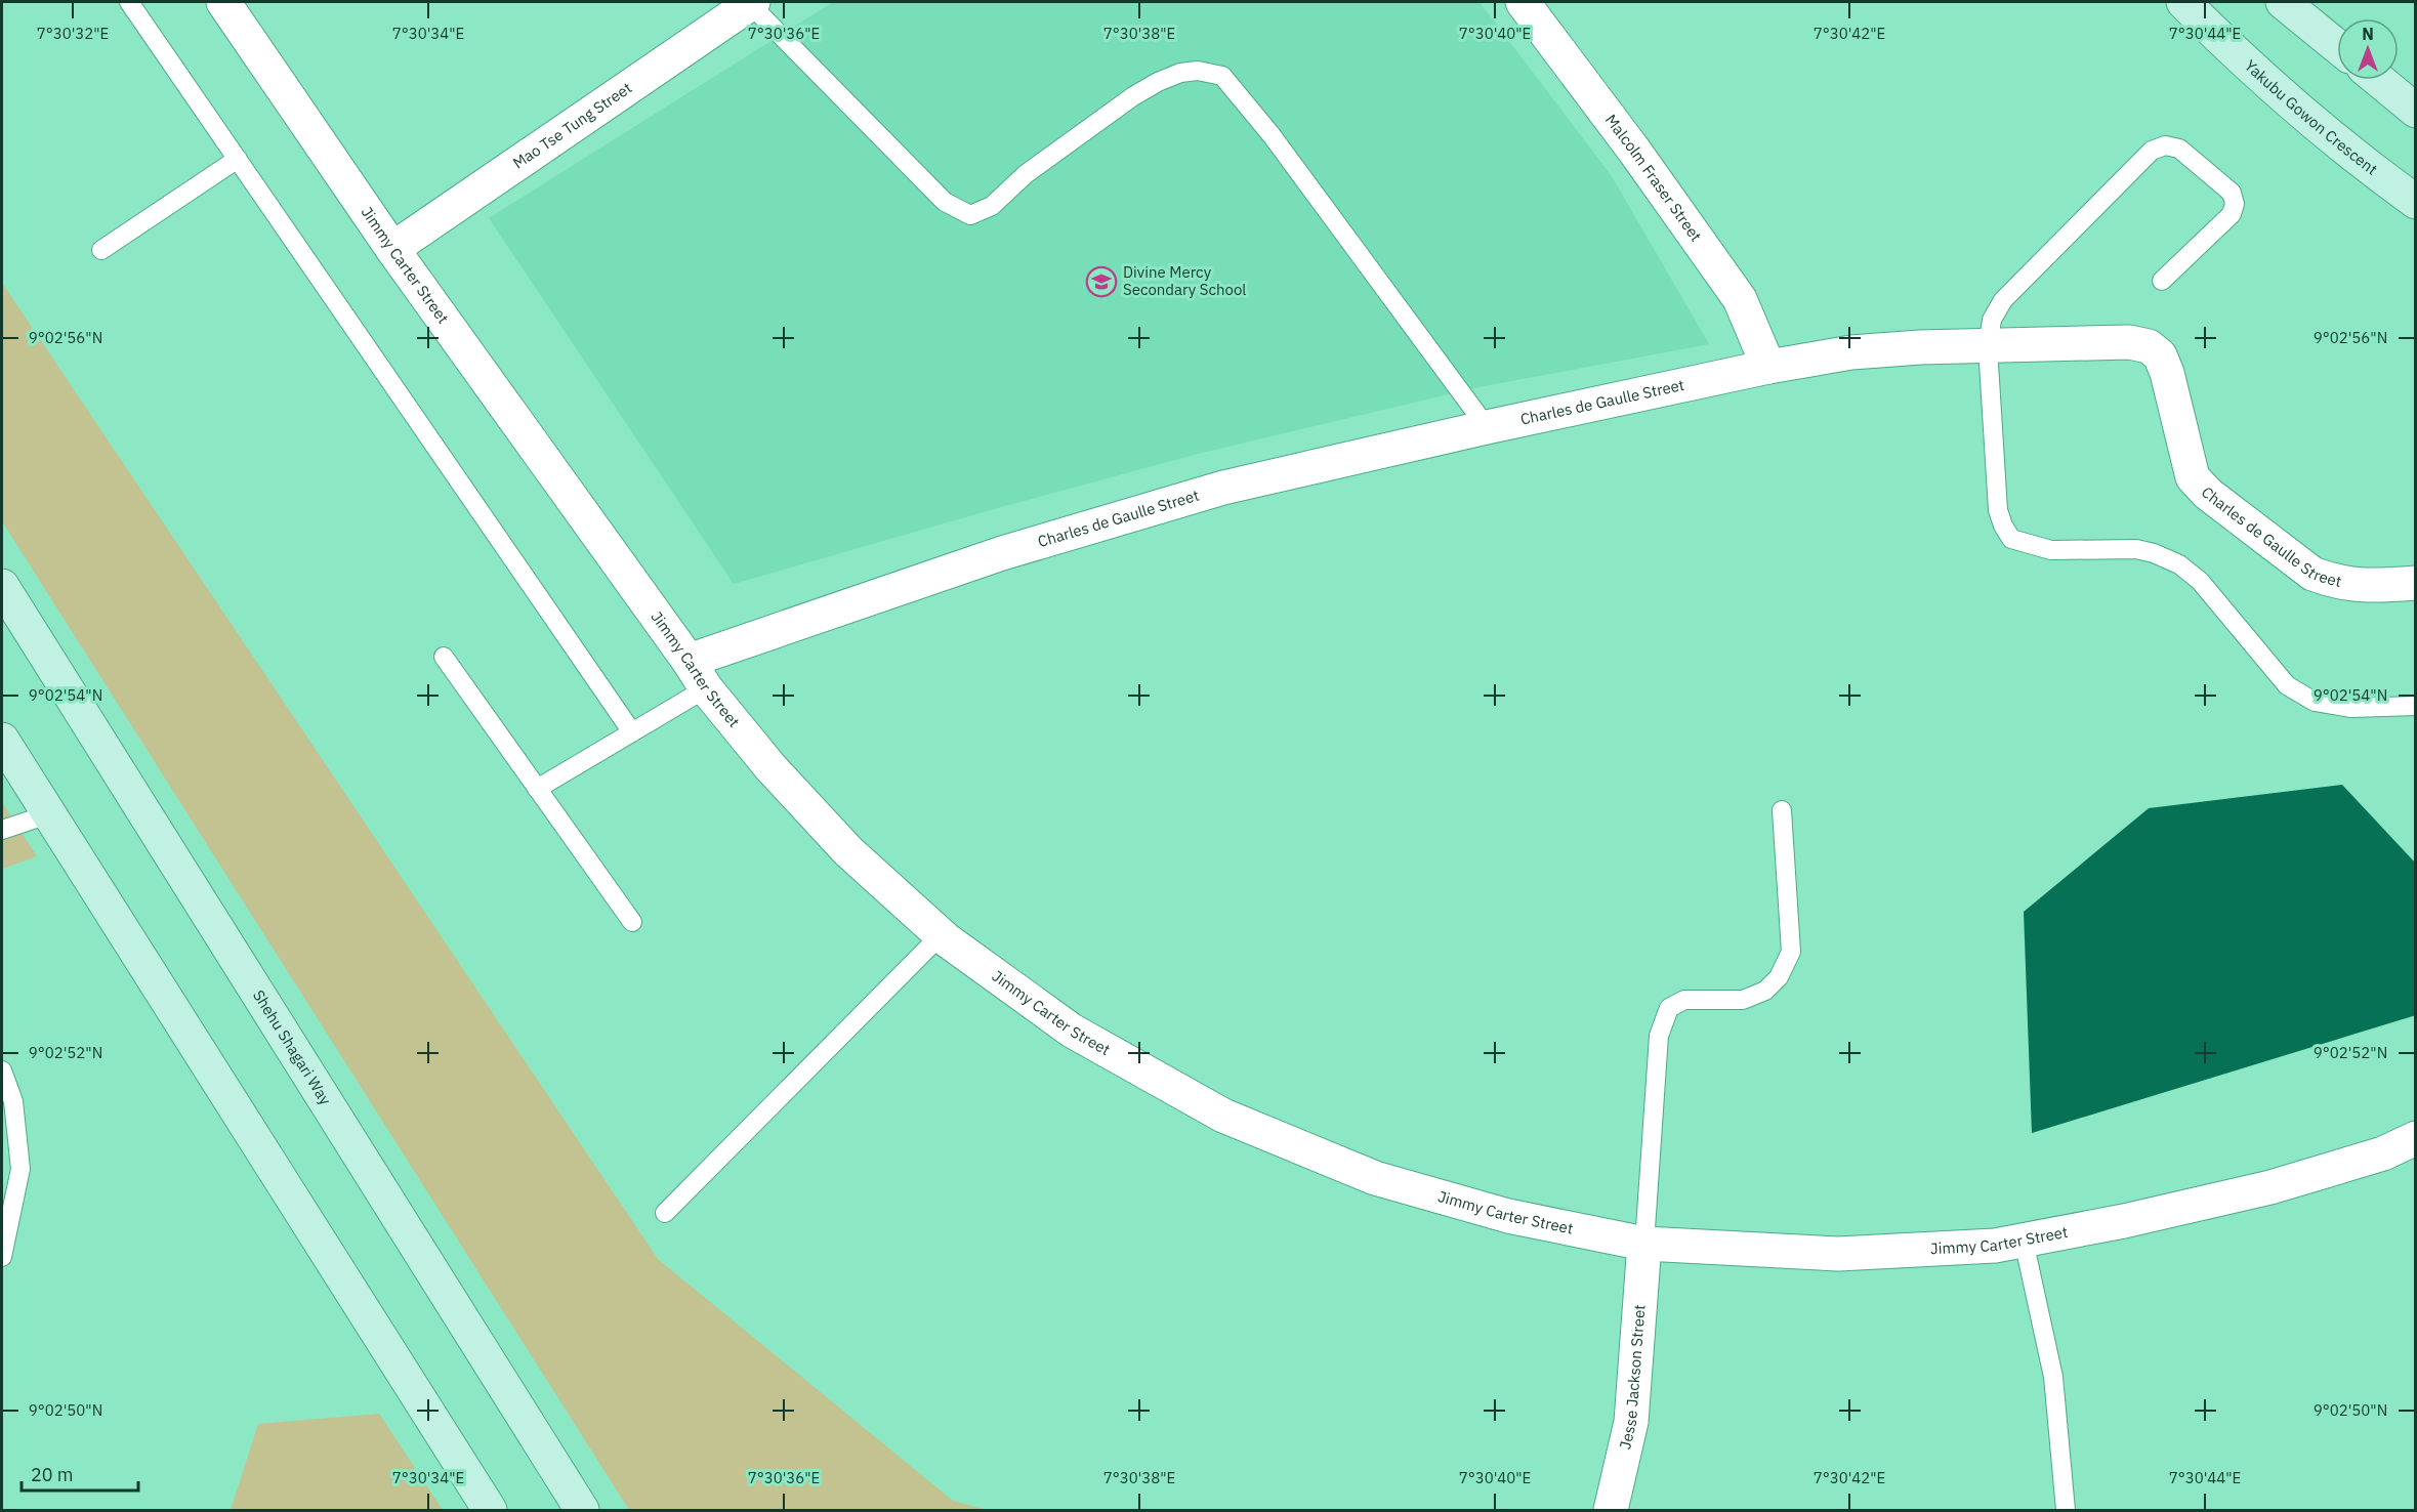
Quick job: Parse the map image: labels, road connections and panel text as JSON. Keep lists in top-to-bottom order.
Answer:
{
  "streets": {
    "main road": ["Yakubu Gowon Crescent", "Shehu Shagari Way"],
    "street": [
      "Mao Tse Tung Street",
      "Malcolm Fraser Street",
      "Jimmy Carter Street",
      "Charles de Gaulle Street",
      "Jesse Jackson Street"
    ]
  },
  "crossings": [
    ["Mao Tse Tung Street", "Jimmy Carter Street"],
    ["Malcolm Fraser Street", "Charles de Gaulle Street"],
    ["Jimmy Carter Street", "Charles de Gaulle Street"],
    ["Jimmy Carter Street", "Jesse Jackson Street"]
  ],
  "places": {
    "school or university": ["Divine Mercy Secondary School"]
  },
  "scale_bar": "20 m",
  "north": "top",
  "coordinates": [
    "7°30'32\"E",
    "7°30'34\"E",
    "7°30'36\"E",
    "7°30'38\"E",
    "7°30'40\"E",
    "7°30'42\"E",
    "7°30'44\"E",
    "9°02'56\"N",
    "9°02'54\"N",
    "9°02'52\"N",
    "9°02'50\"N"
  ]
}
